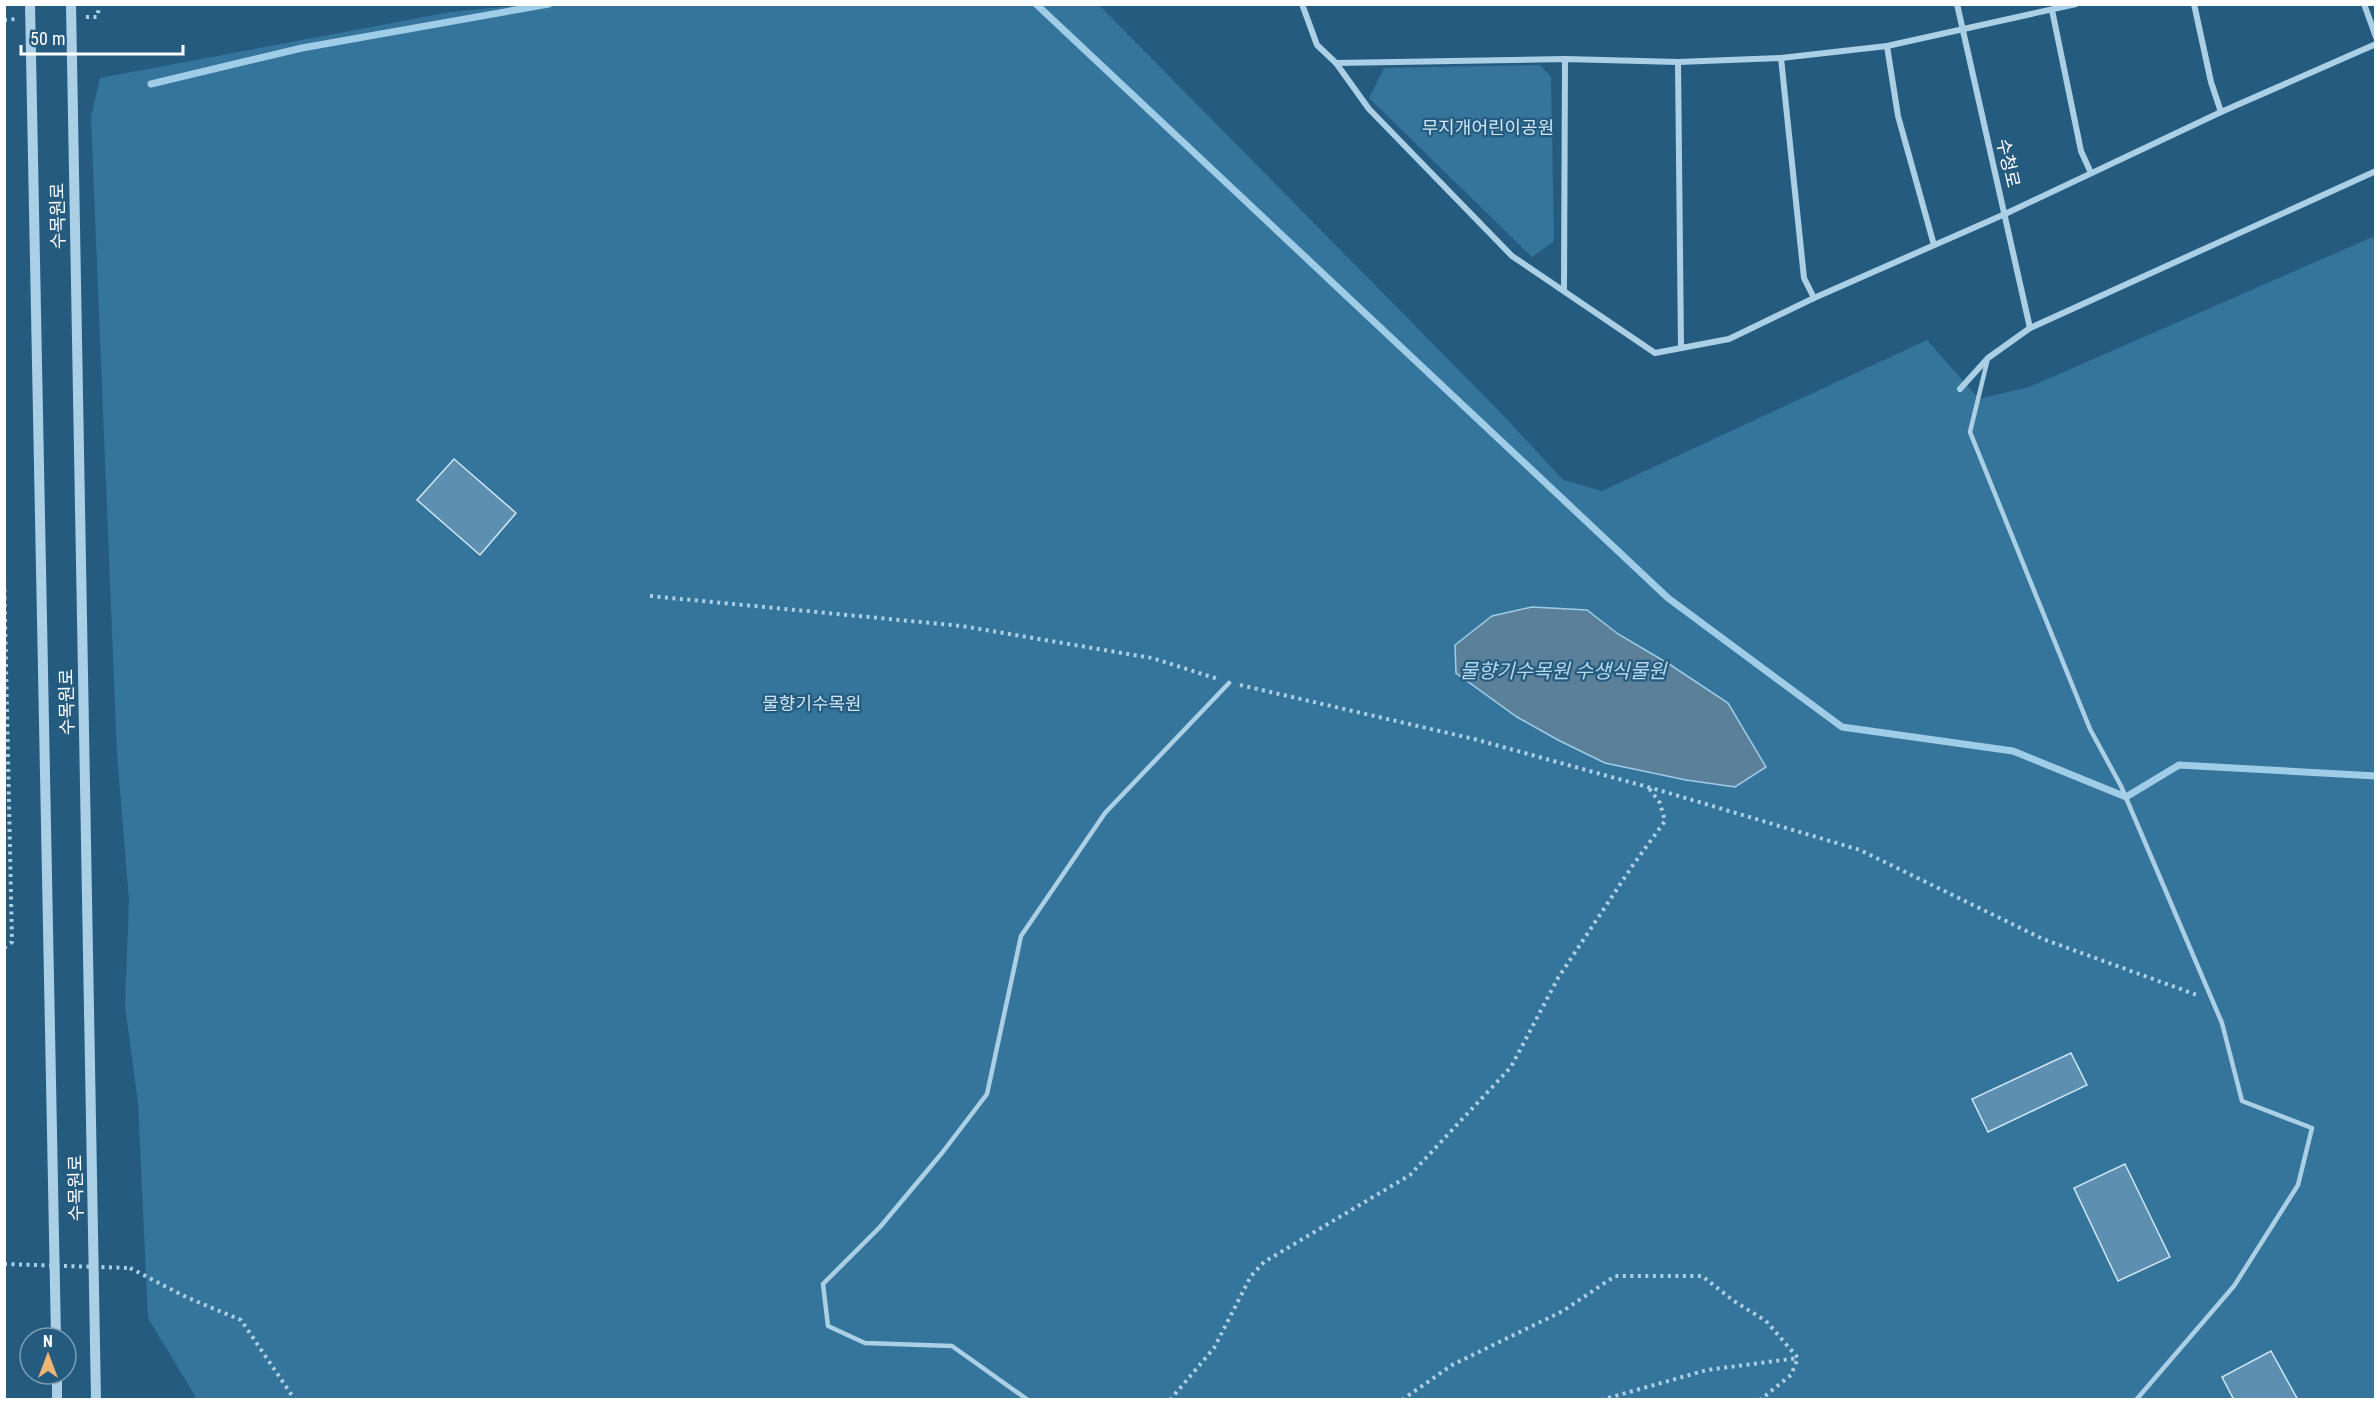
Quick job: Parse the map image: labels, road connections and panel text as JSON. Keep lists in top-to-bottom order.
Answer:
{
  "streets": {
    "street": ["수청로", "수목원로"]
  },
  "water": ["물향기수목원 수생식물원"],
  "parks": ["무지개어린이공원", "물향기수목원"],
  "scale_bar": "50 m",
  "north": "top"
}
